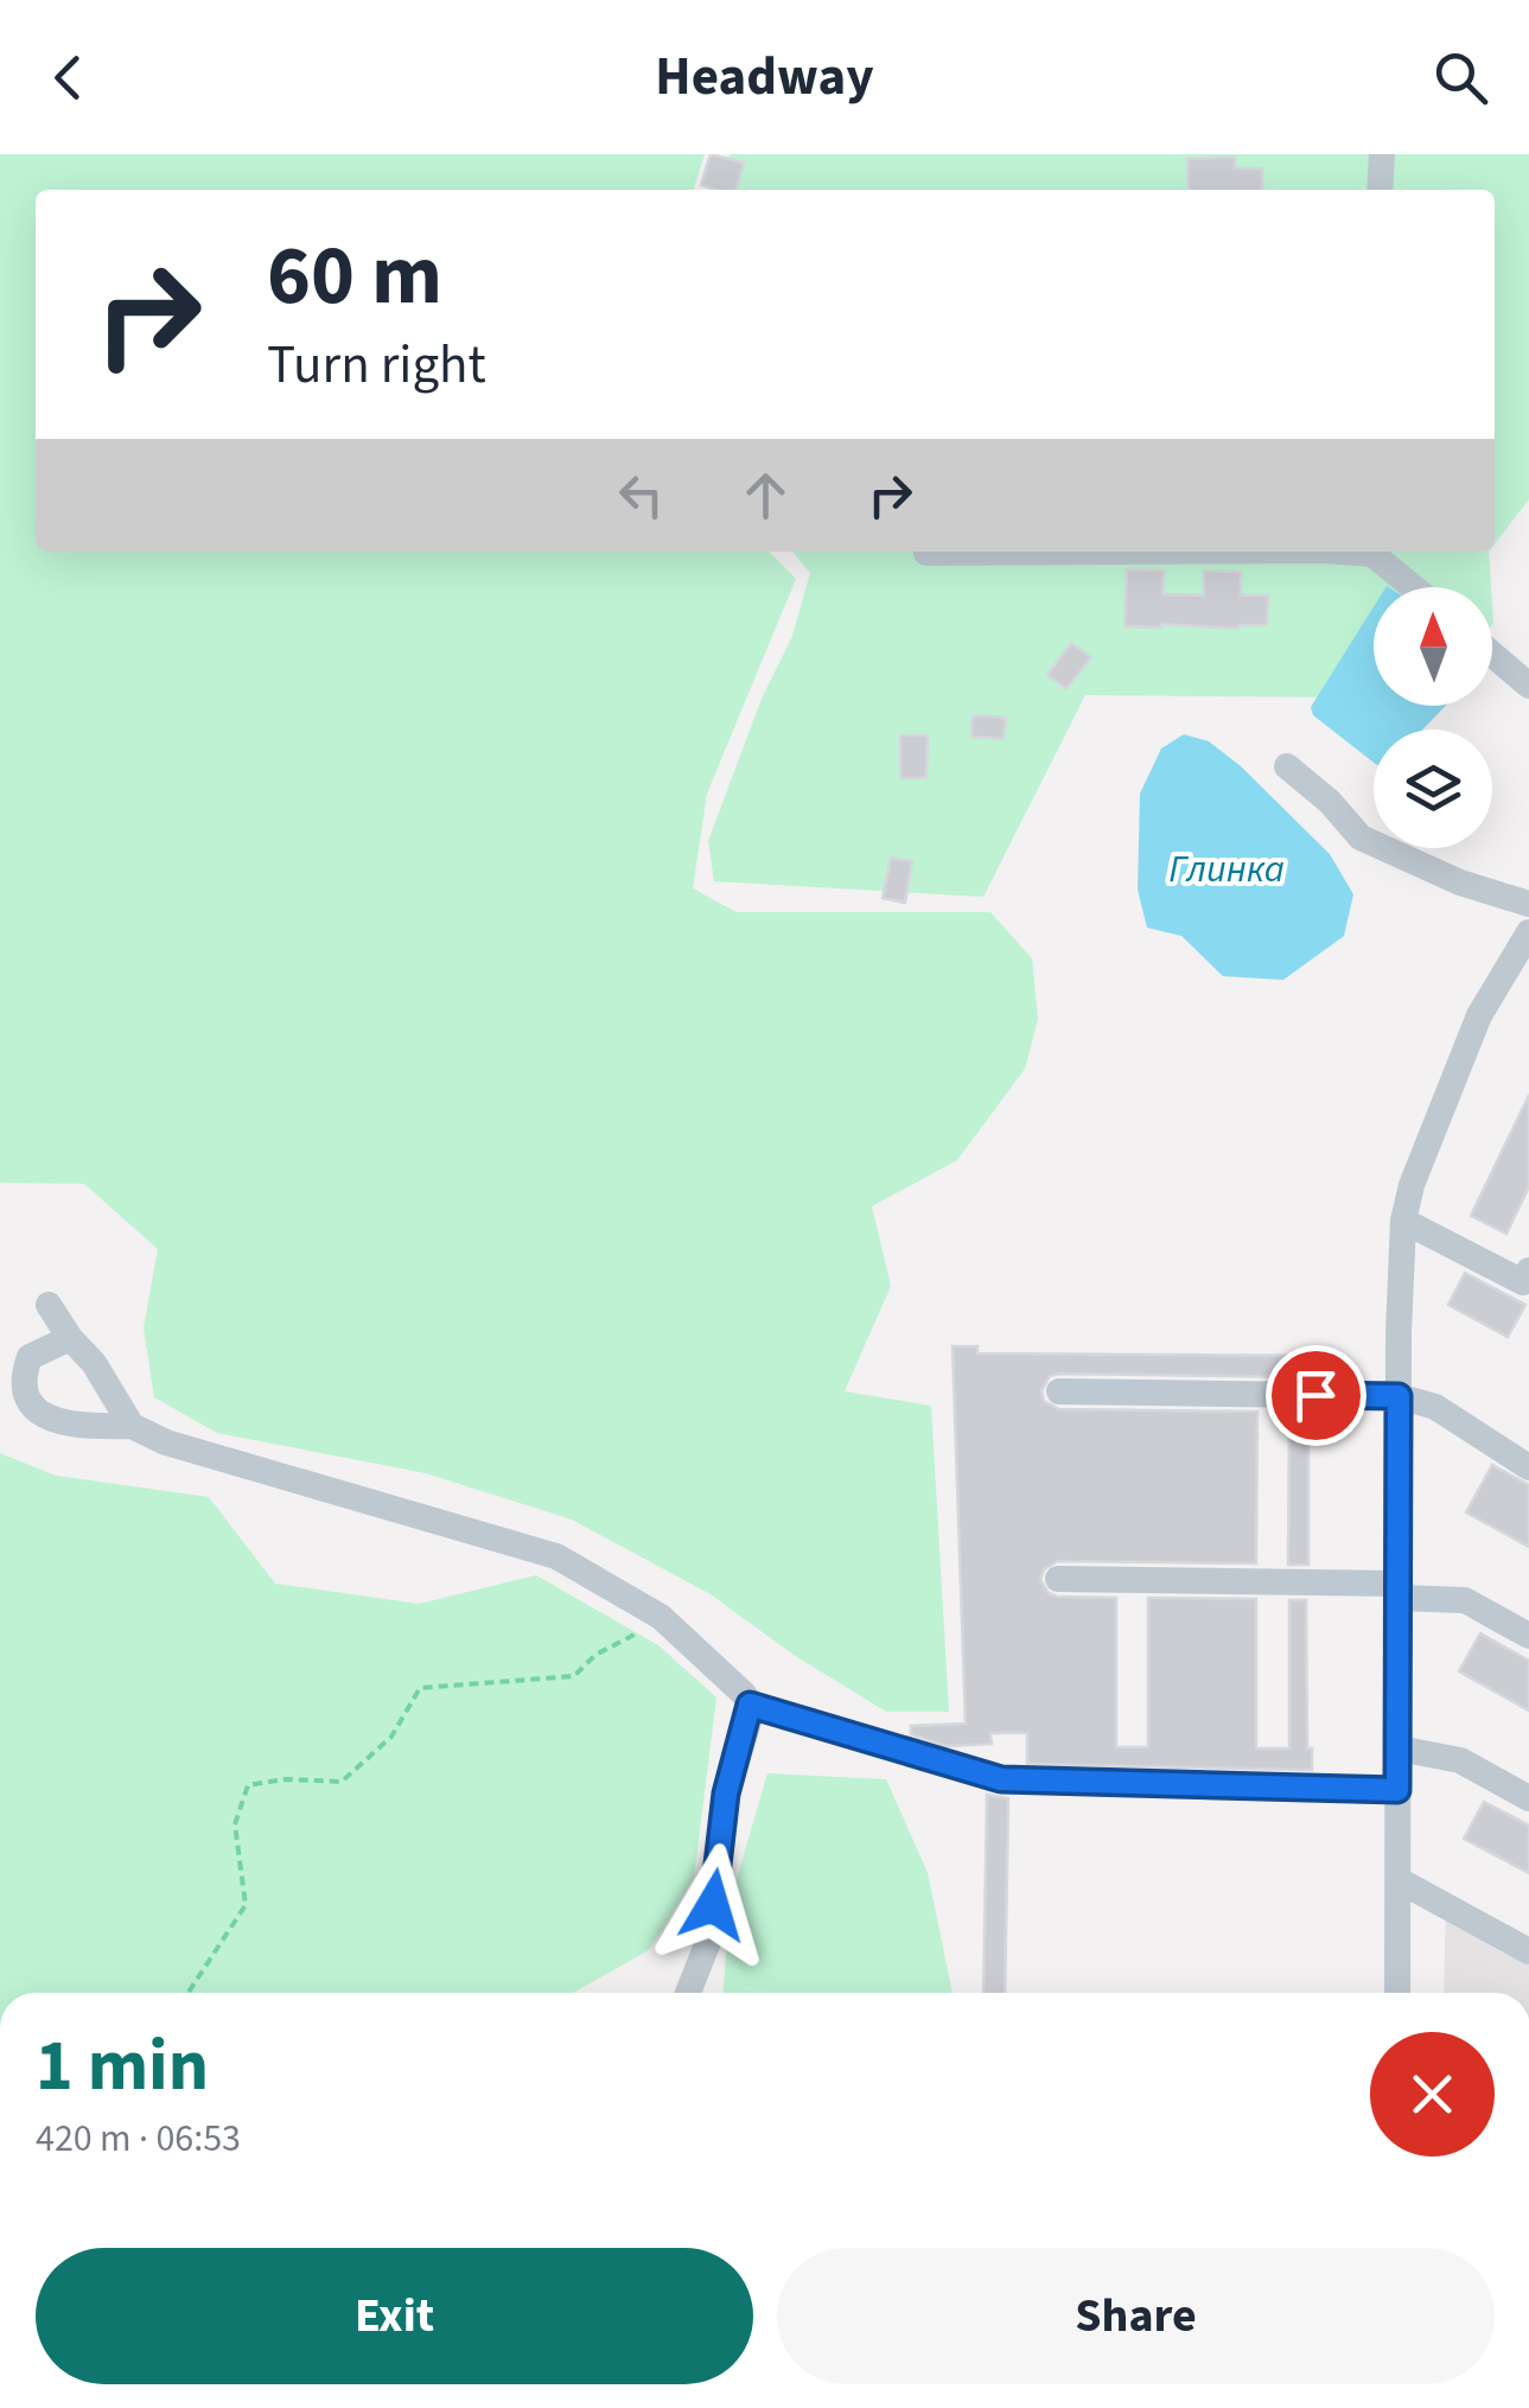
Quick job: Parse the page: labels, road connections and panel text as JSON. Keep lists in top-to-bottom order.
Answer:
{
  "water": ["Глинка"],
  "north": "top",
  "page": {
    "header": "Headway",
    "turn": ["60 m", "Turn right"],
    "heading": ["1 min", "420 m · 06:53"],
    "buttons": ["Exit", "Share"]
  }
}
